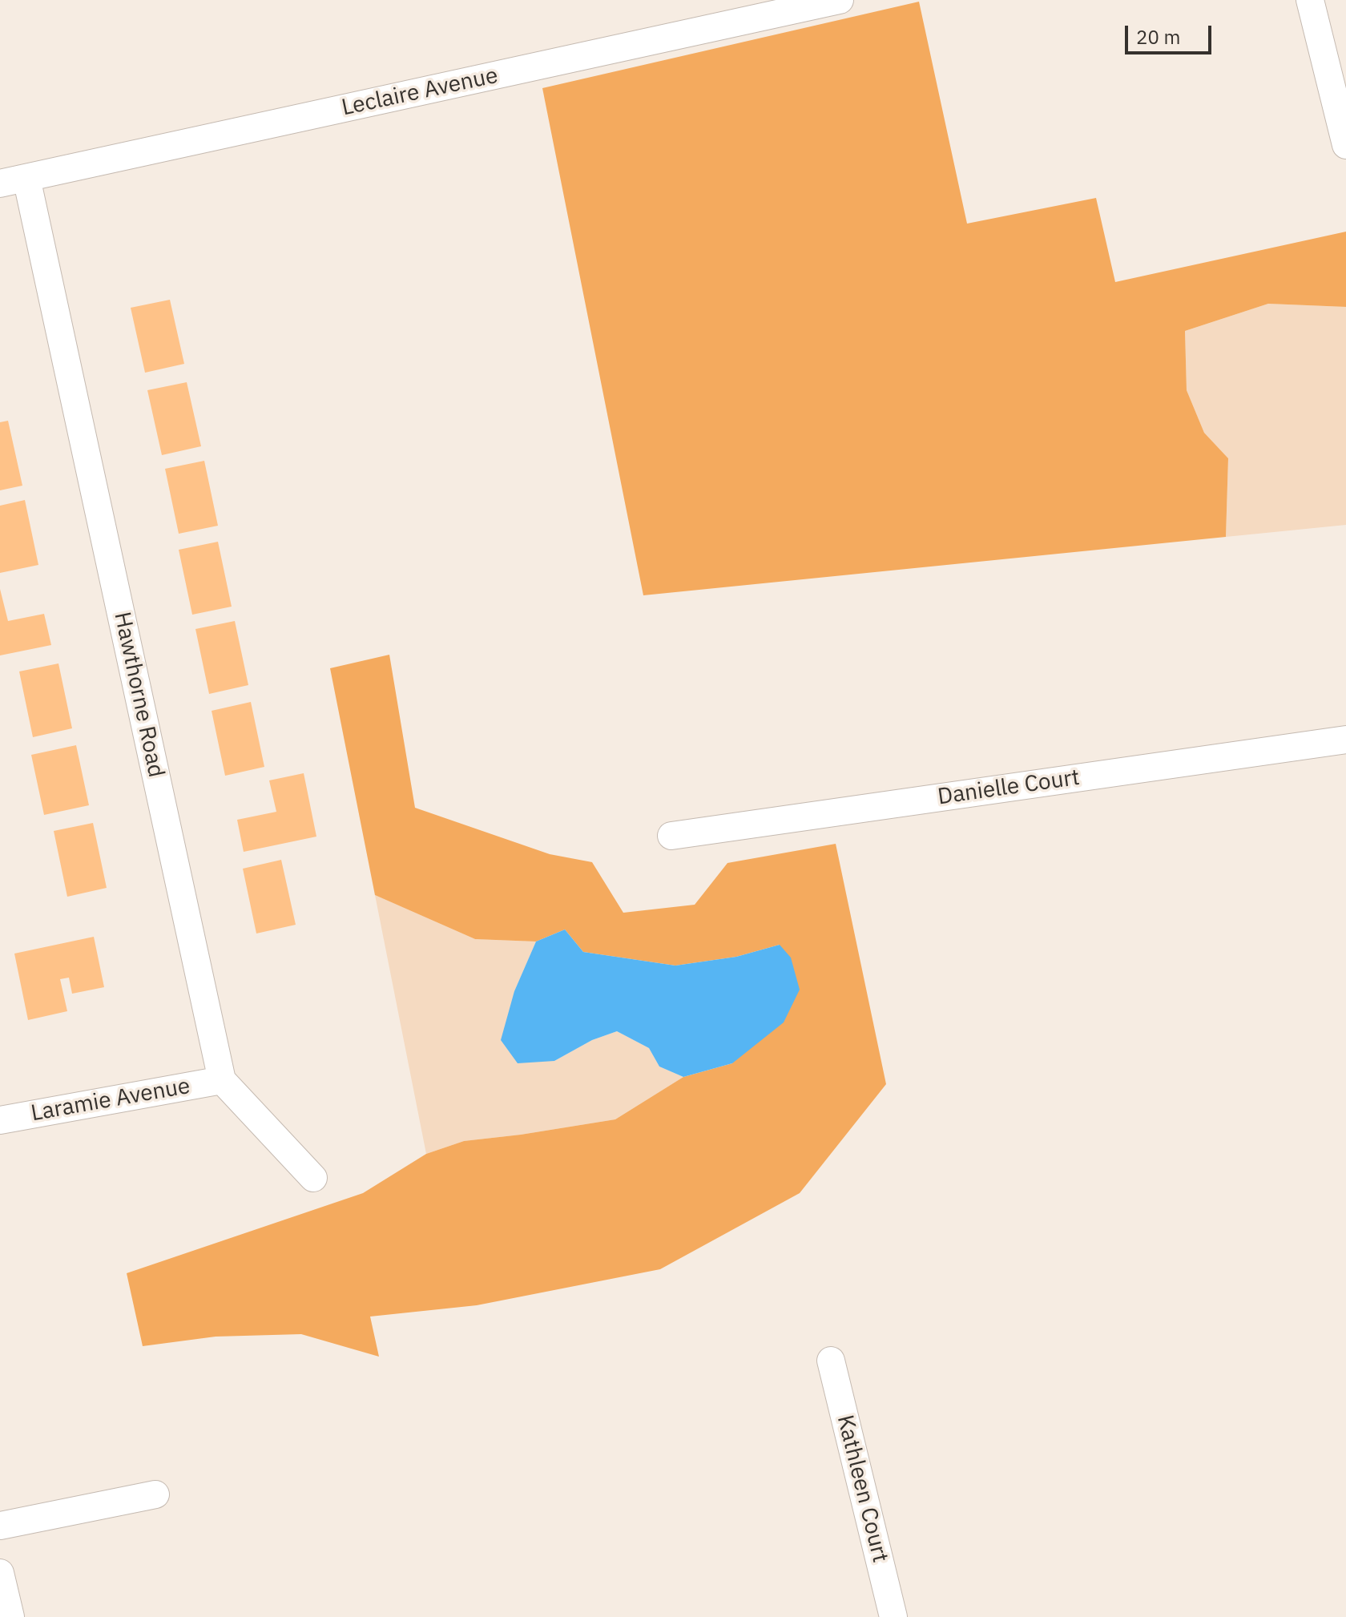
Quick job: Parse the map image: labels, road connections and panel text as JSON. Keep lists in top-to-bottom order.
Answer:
{
  "streets": {
    "street": [
      "Leclaire Avenue",
      "Hawthorne Road",
      "Danielle Court",
      "Laramie Avenue",
      "Kathleen Court"
    ]
  },
  "crossings": [
    ["Leclaire Avenue", "Hawthorne Road"],
    ["Hawthorne Road", "Laramie Avenue"]
  ],
  "scale_bar": "20 m"
}
